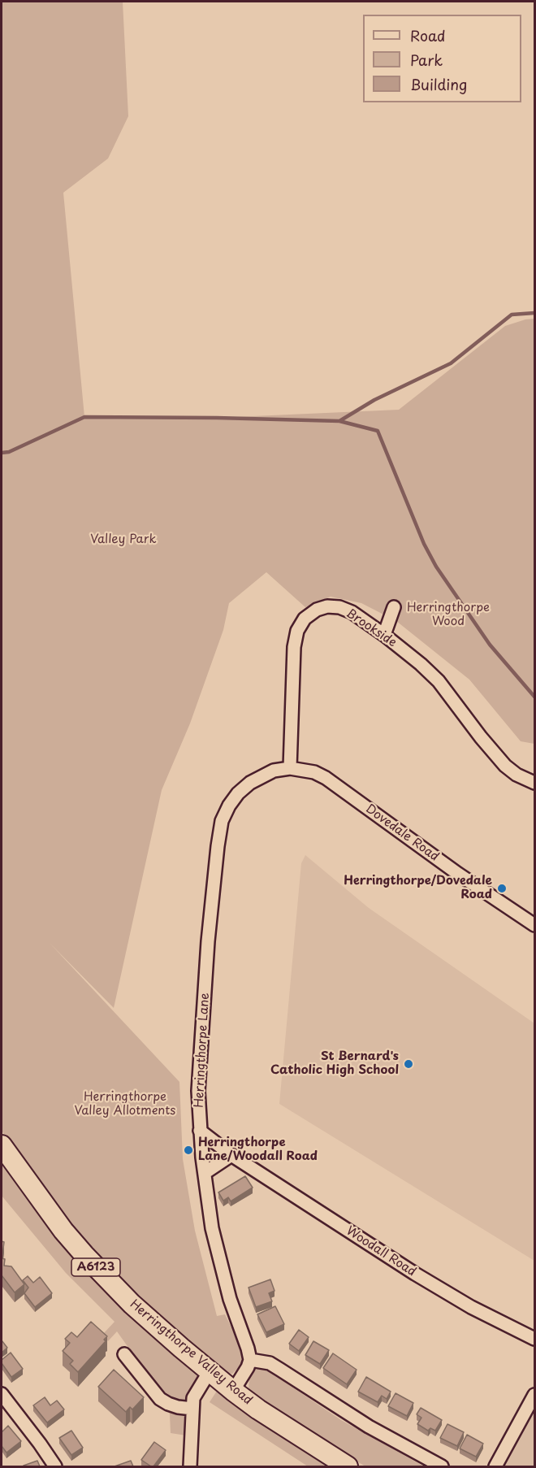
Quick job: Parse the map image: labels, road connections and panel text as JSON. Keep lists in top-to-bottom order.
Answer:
{
  "streets": {
    "main road": ["A6123", "Herringthorpe Valley Road"],
    "street": [
      "Brookside",
      "Dovedale Road",
      "Herringthorpe Lane",
      "Woodall Road"
    ]
  },
  "crossings": [
    ["Brookside", "Dovedale Road"],
    ["Brookside", "Herringthorpe Lane"],
    ["Dovedale Road", "Herringthorpe Lane"],
    ["Herringthorpe Lane", "Woodall Road"]
  ],
  "parks": ["Valley Park", "Herringthorpe Wood", "Herringthorpe Valley Allotments"],
  "places": ["Herringthorpe/Dovedale Road", "St Bernard's Catholic High School", "Herringthorpe Lane/Woodall Road"],
  "legend": ["Road", "Park", "Building"]
}
